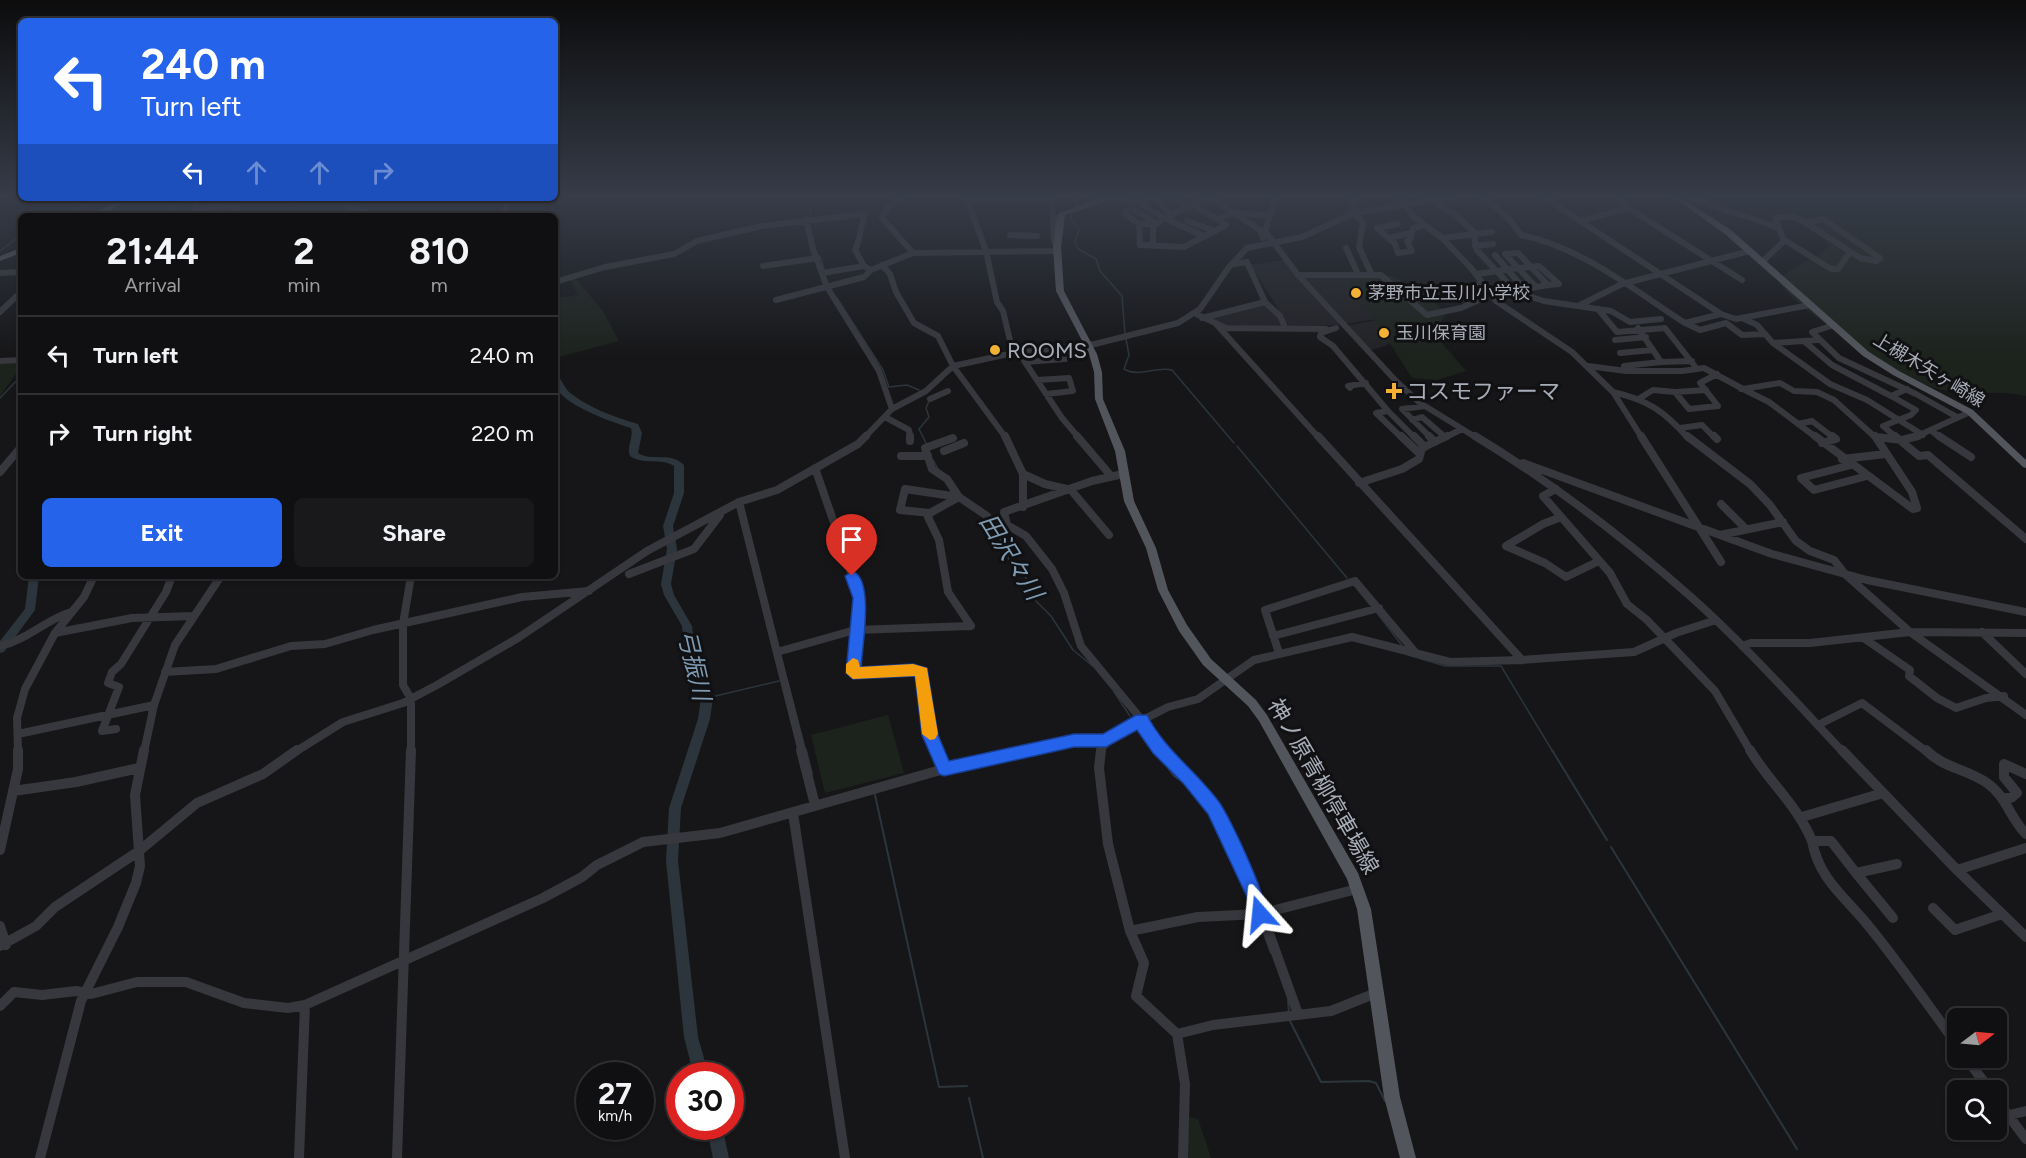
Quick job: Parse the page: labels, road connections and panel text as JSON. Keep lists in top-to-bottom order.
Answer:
{
  "streets": {
    "main road": ["上槻木矢ヶ崎線", "神ノ原青柳停車場線"]
  },
  "water": ["田沢々川", "弓振川"],
  "places": {
    "other": ["茅野市立玉川小学校", "玉川保育園", "ROOMS"],
    "health": ["コスモファーマ"]
  },
  "north": "right",
  "page": {
    "turn": ["240 m", "Turn left"],
    "eta": [
      "21:44",
      "Arrival",
      "2",
      "min",
      "810",
      "m"
    ],
    "list": [
      {
        "name": "Turn left",
        "value": "240 m"
      },
      {
        "name": "Turn right",
        "value": "220 m"
      }
    ],
    "buttons": ["Exit", "Share"],
    "speed": "27 km/h",
    "limit": "30"
  }
}
